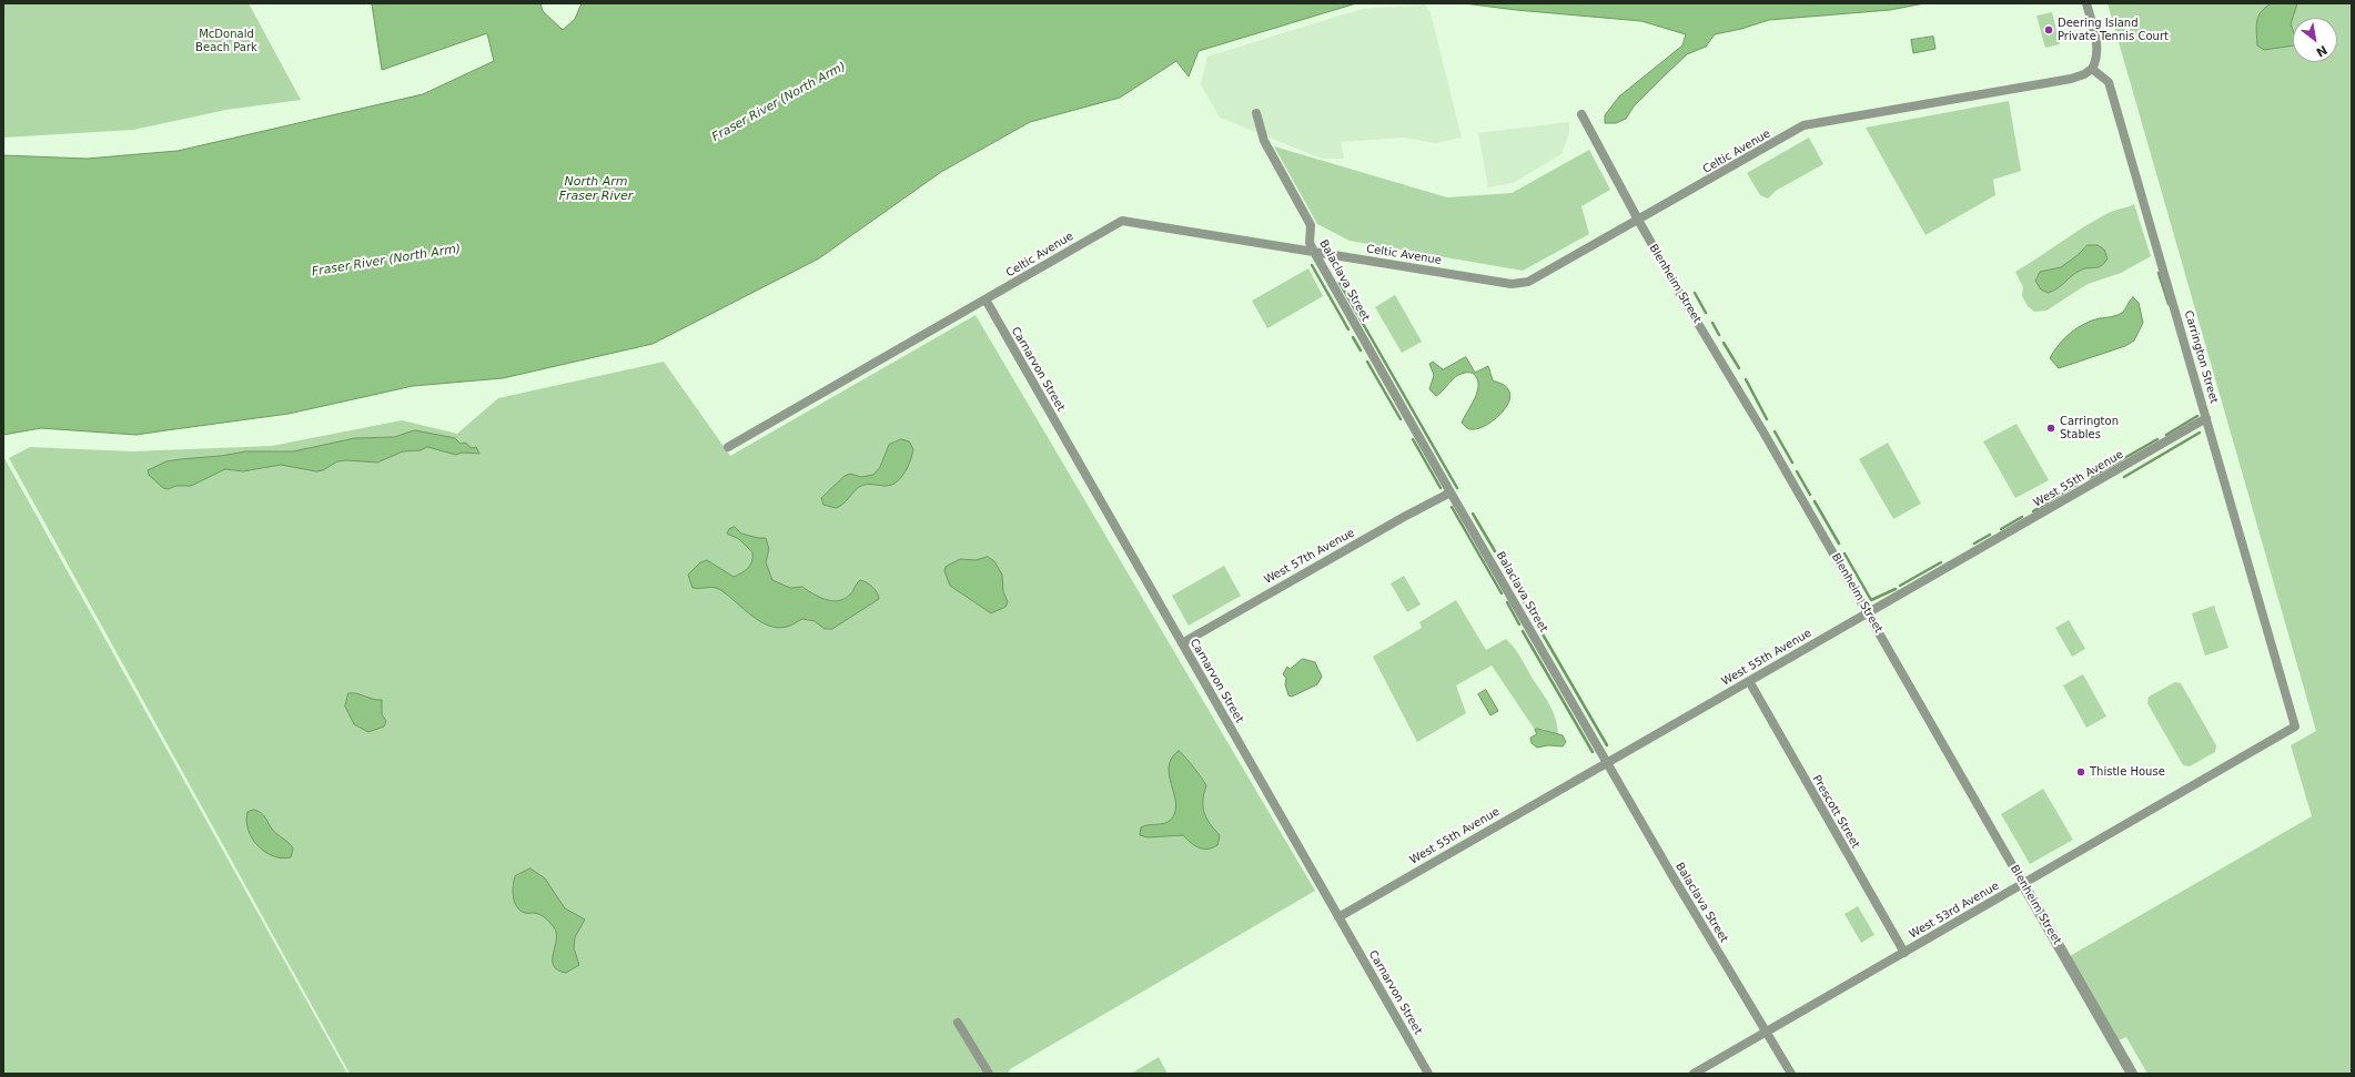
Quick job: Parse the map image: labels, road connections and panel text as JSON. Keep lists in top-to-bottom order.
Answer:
{
  "streets": {
    "street": [
      "Celtic Avenue",
      "Balaclava Street",
      "Blenheim Street",
      "Carrington Street",
      "Carnarvon Street",
      "West 55th Avenue",
      "West 57th Avenue",
      "Prescott Street",
      "West 53rd Avenue"
    ]
  },
  "crossings": [
    ["Celtic Avenue", "Balaclava Street"],
    ["Celtic Avenue", "Blenheim Street"],
    ["Celtic Avenue", "Carrington Street"],
    ["Celtic Avenue", "Carnarvon Street"],
    ["Balaclava Street", "West 55th Avenue"],
    ["Balaclava Street", "West 57th Avenue"],
    ["Balaclava Street", "West 53rd Avenue"],
    ["Blenheim Street", "West 55th Avenue"],
    ["Blenheim Street", "West 53rd Avenue"],
    ["Carrington Street", "West 55th Avenue"],
    ["Carrington Street", "West 53rd Avenue"],
    ["Carnarvon Street", "West 55th Avenue"],
    ["Carnarvon Street", "West 57th Avenue"],
    ["West 55th Avenue", "Prescott Street"],
    ["Prescott Street", "West 53rd Avenue"]
  ],
  "water": ["Fraser River (North Arm)", "North Arm Fraser River"],
  "parks": ["McDonald Beach Park"],
  "places": ["Deering Island Private Tennis Court", "Carrington Stables", "Thistle House"],
  "north": "bottom right"
}
